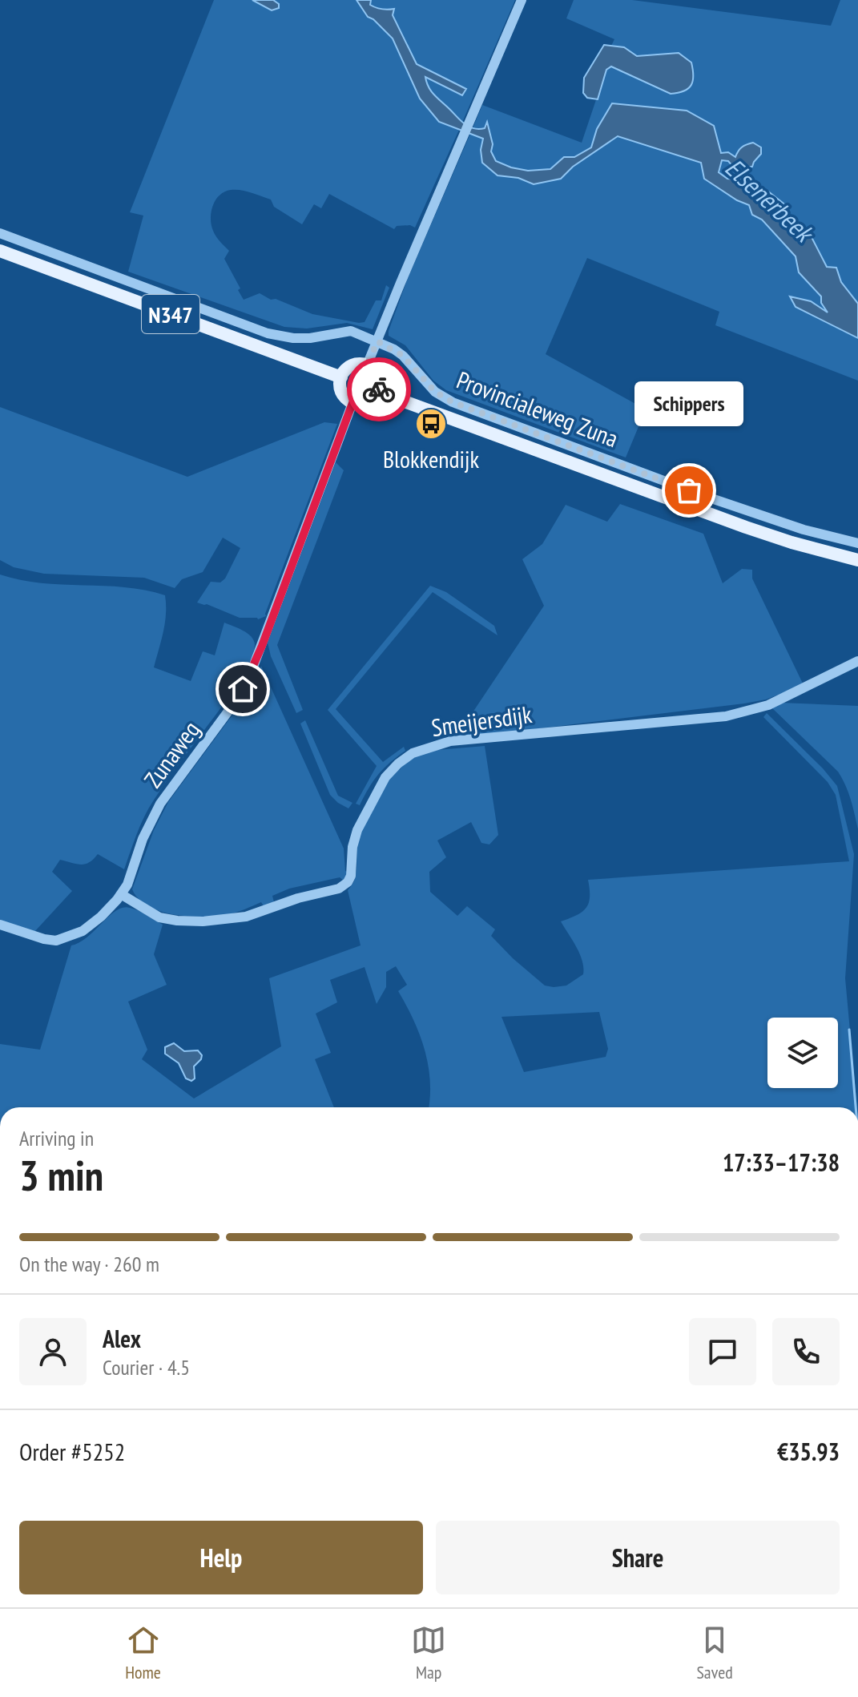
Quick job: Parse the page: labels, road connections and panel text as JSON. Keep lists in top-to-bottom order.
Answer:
{
  "streets": {
    "main road": ["N347", "Provincialeweg Zuna"],
    "street": ["Smeijersdijk", "Zunaweg"]
  },
  "crossings": [
    ["N347", "Provincialeweg Zuna"],
    ["N347", "Zunaweg"],
    ["Provincialeweg Zuna", "Zunaweg"],
    ["Smeijersdijk", "Zunaweg"]
  ],
  "water": ["Elsenerbeek"],
  "places": {
    "bus stop": ["Blokkendijk"],
    "other": ["Schippers"]
  },
  "page": {
    "bubble": "Schippers",
    "heading": ["3 min", "Arriving in", "17:33–17:38"],
    "panel": [
      "Alex",
      "Courier · 4.5",
      "Order #5252",
      "€35.93"
    ],
    "bar": "On the way · 260 m",
    "buttons": ["Help", "Share"],
    "tabs": ["Home", "Map", "Saved"]
  }
}
